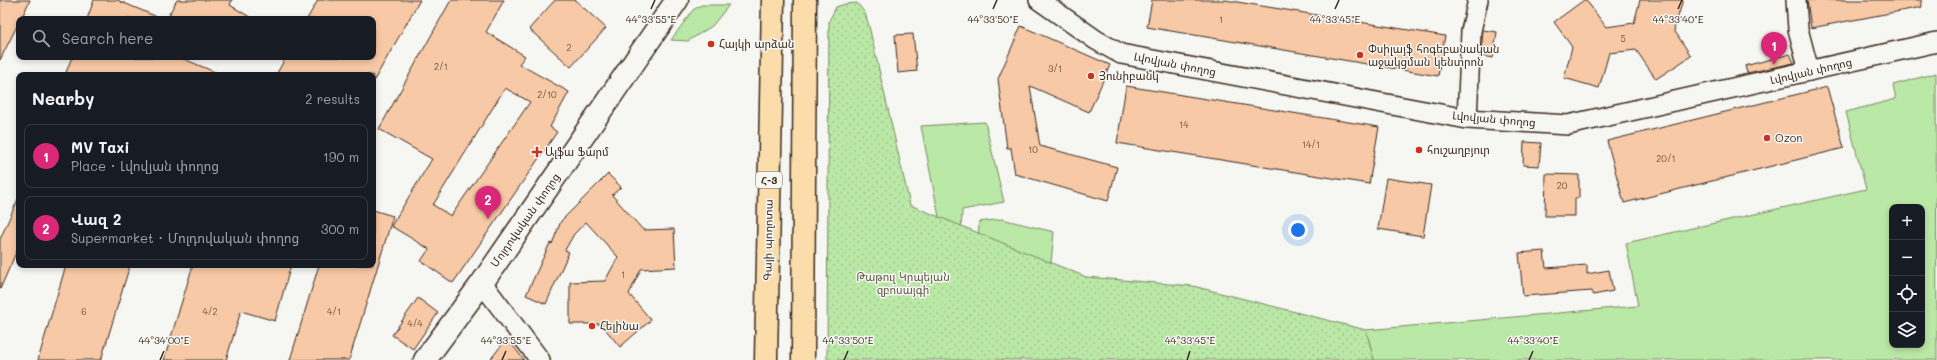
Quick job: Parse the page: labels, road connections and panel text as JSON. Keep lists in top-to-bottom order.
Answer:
{
  "streets": {
    "main road": ["Հ-3", "Գայի պողոտա"],
    "street": ["Լվովյան փողոց", "Մոլդովական փողոց"]
  },
  "parks": ["Թաթուլ Կրպեյան զբոսայգի"],
  "places": {
    "other": [
      "Հայկի արձան",
      "Փսիլայֆ հոգեբանական աջակցման կենտրոն",
      "Յունիբանկ",
      "Ozon",
      "հուշաղբյուր",
      "Հելինա"
    ],
    "health": ["Ալֆա Ֆարմ"]
  },
  "house_numbers": [
    "1",
    "5",
    "2",
    "2/1",
    "3/1",
    "2/10",
    "14",
    "14/1",
    "10",
    "20/1",
    "20",
    "1",
    "6",
    "4/2",
    "4/1",
    "4/4"
  ],
  "page": {
    "search": "Search here",
    "pins": ["1", "2"],
    "heading": ["Nearby", "2 results"],
    "list": [
      {
        "mark": "1",
        "name": "MV Taxi",
        "note": "Place · Լվովյան փողոց",
        "value": "190 m"
      },
      {
        "mark": "2",
        "name": "Վազ 2",
        "note": "Supermarket · Մոլդովական փողոց",
        "value": "300 m"
      }
    ],
    "map_buttons": ["+", "−"]
  },
  "coordinates": [
    "44°33'55\"E",
    "44°33'50\"E",
    "44°33'45\"E",
    "44°33'40\"E",
    "44°34'00\"E"
  ]
}
